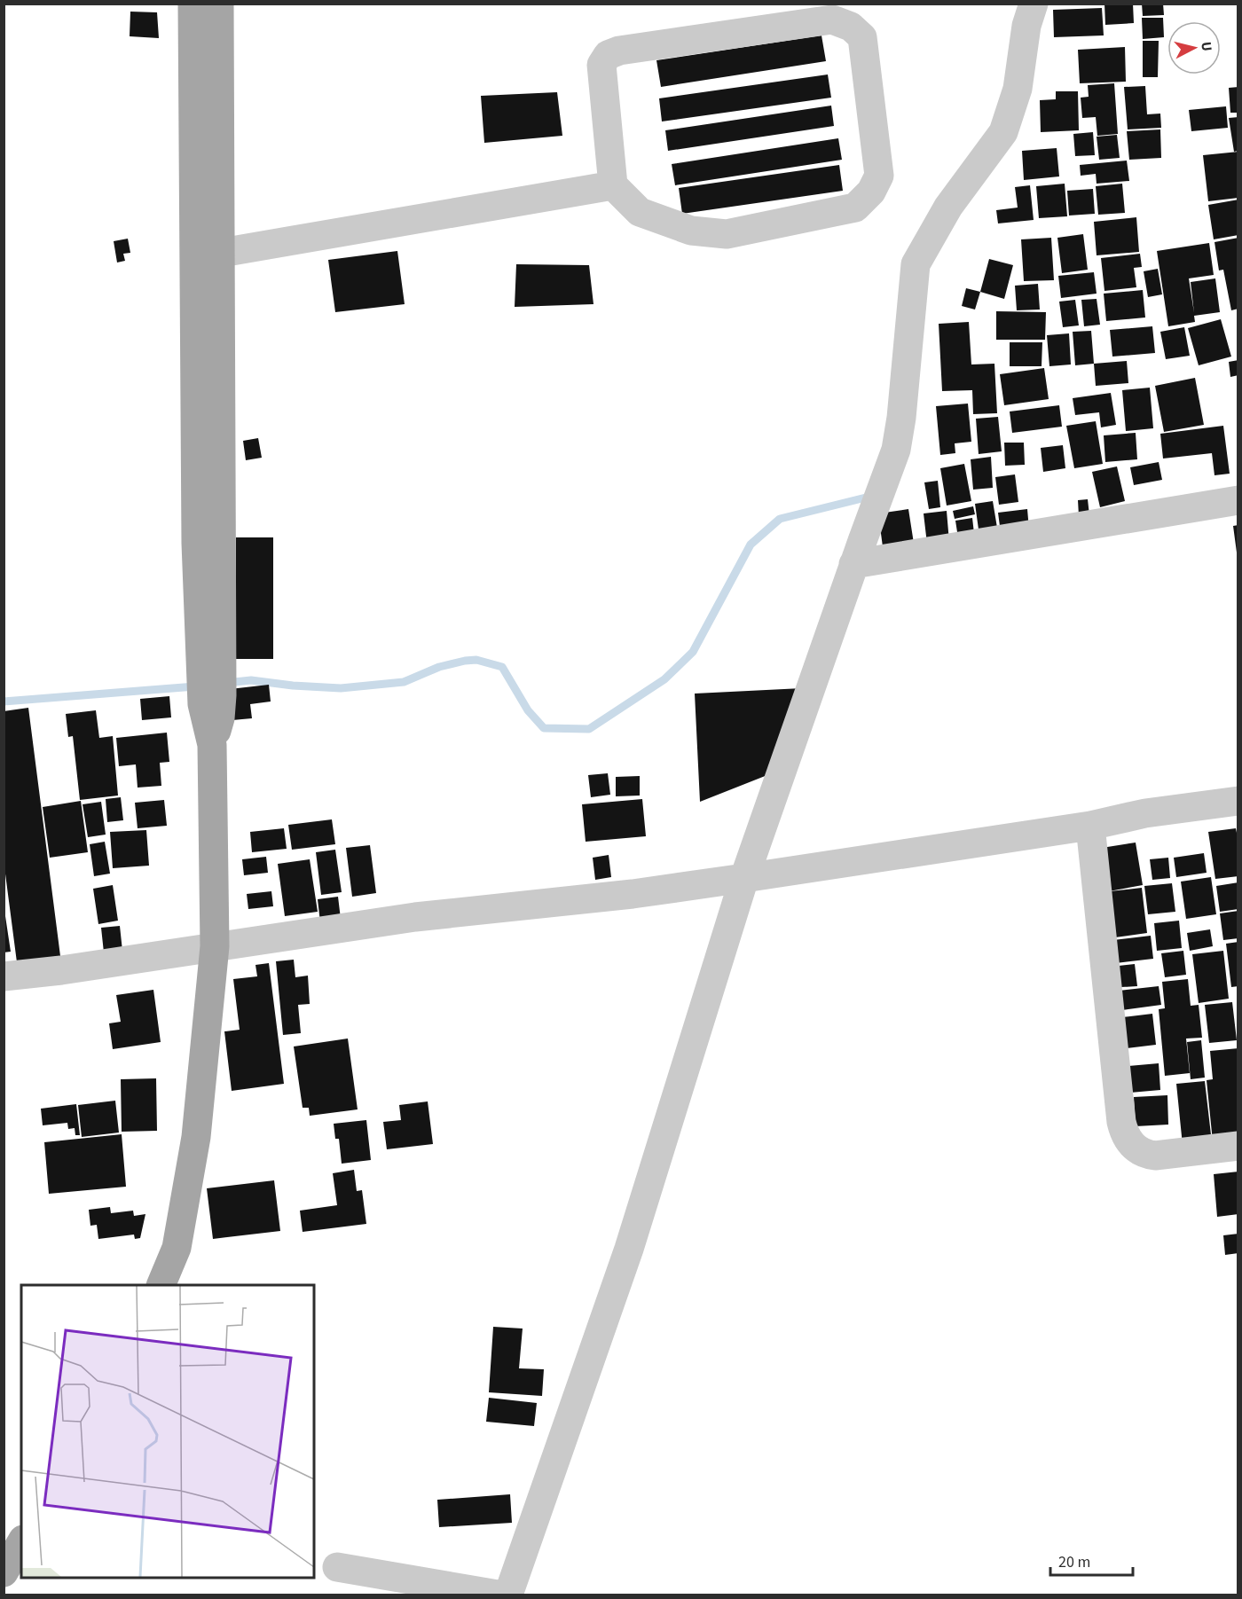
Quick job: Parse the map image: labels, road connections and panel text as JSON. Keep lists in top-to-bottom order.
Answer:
{
  "scale_bar": "20 m",
  "north": "right"
}
